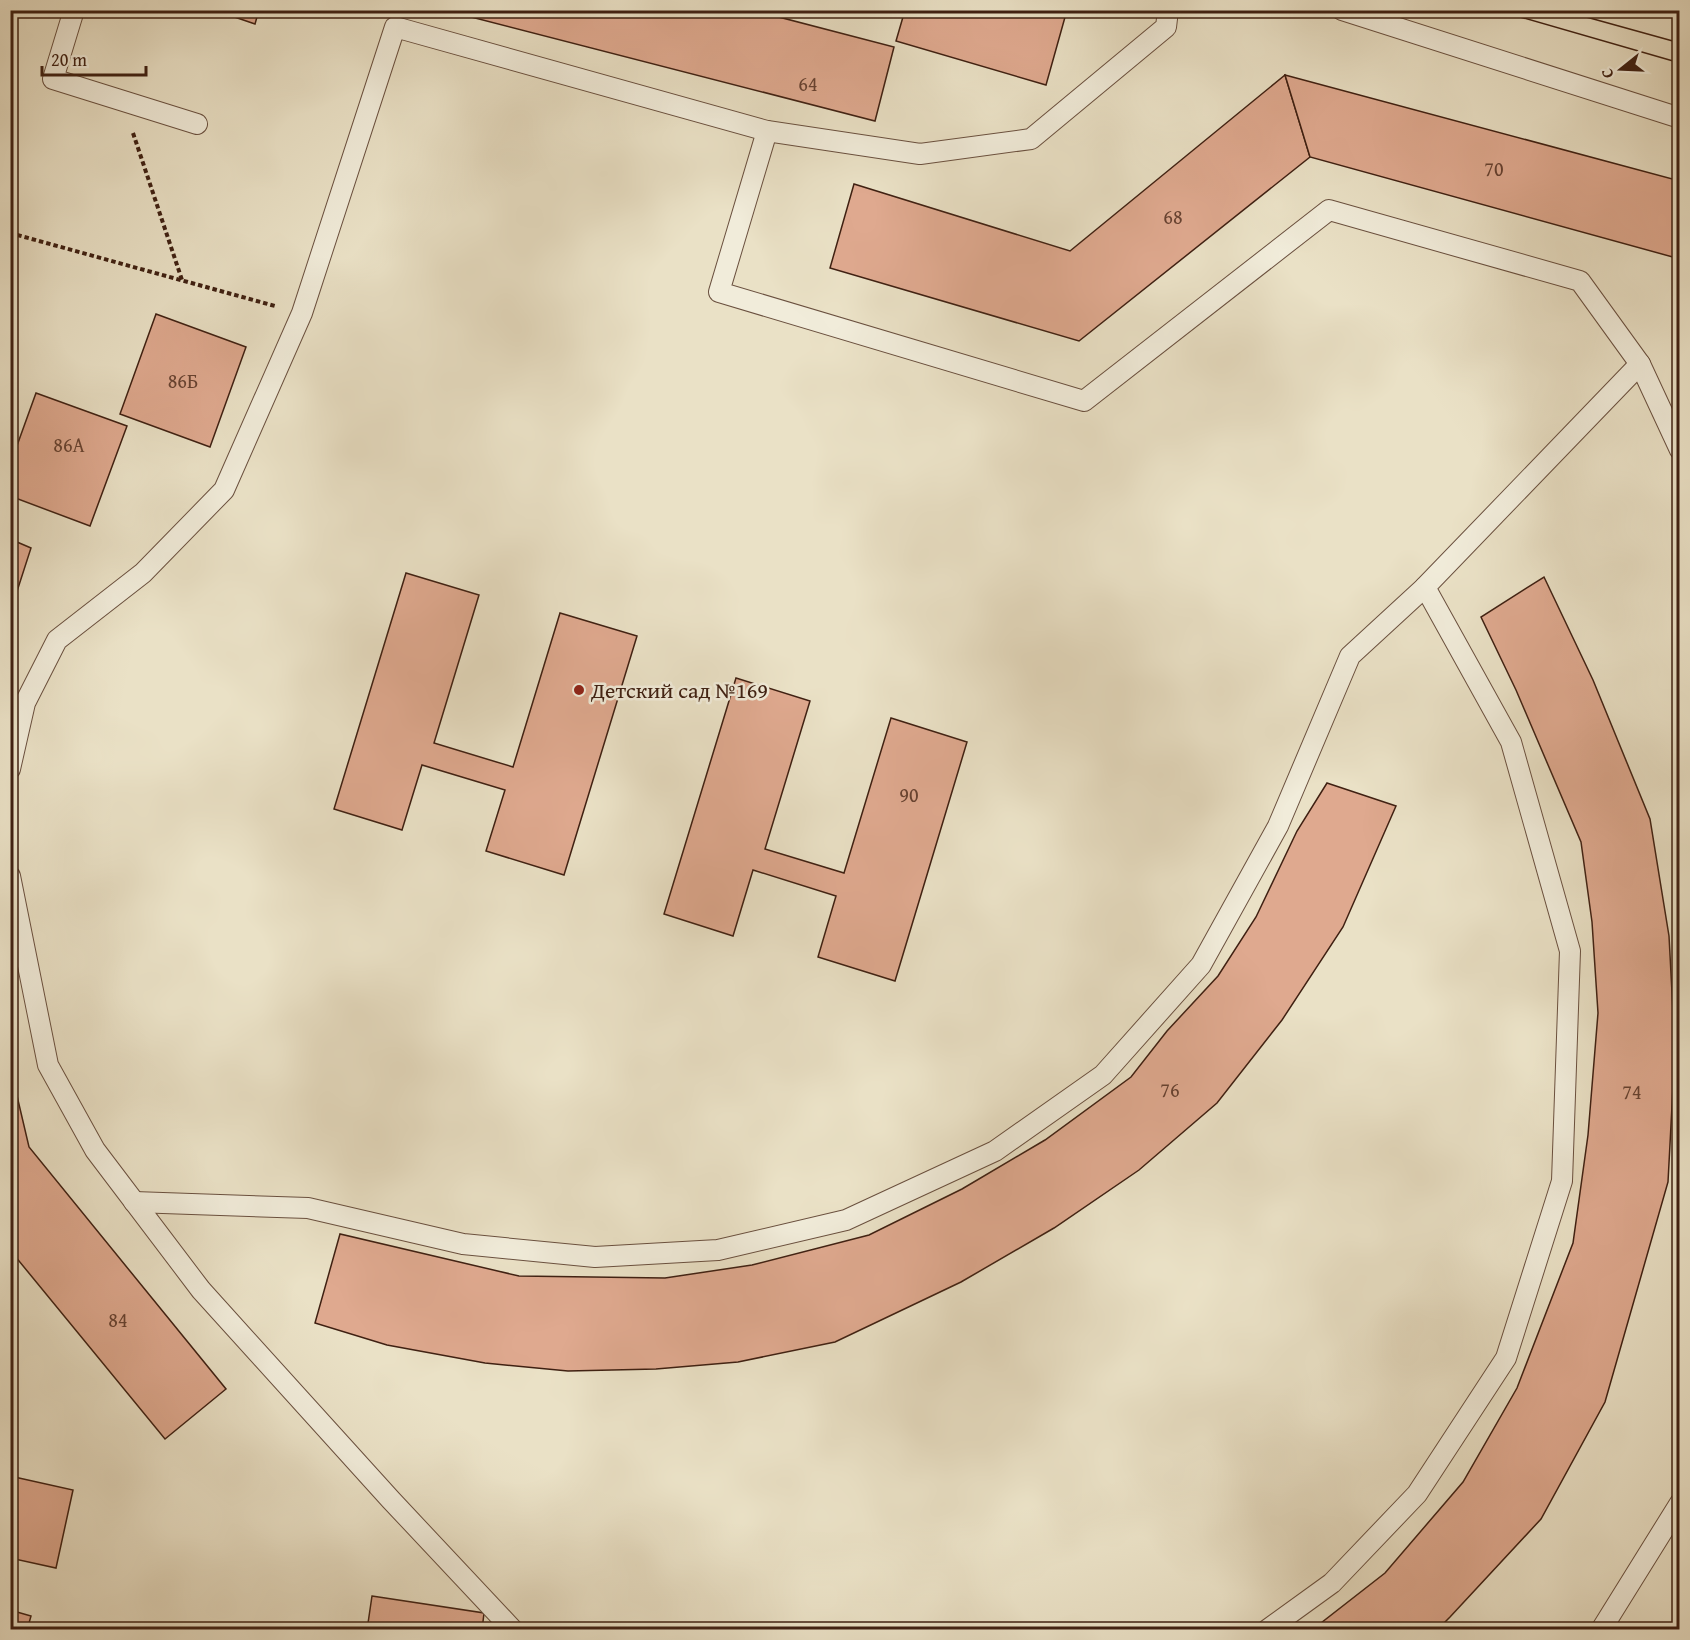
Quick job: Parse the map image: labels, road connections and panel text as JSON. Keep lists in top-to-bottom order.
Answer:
{
  "places": ["Детский сад №169"],
  "house_numbers": [
    "64",
    "70",
    "68",
    "86Б",
    "86А",
    "90",
    "76",
    "74",
    "84"
  ],
  "scale_bar": "20 m",
  "north": "left"
}
